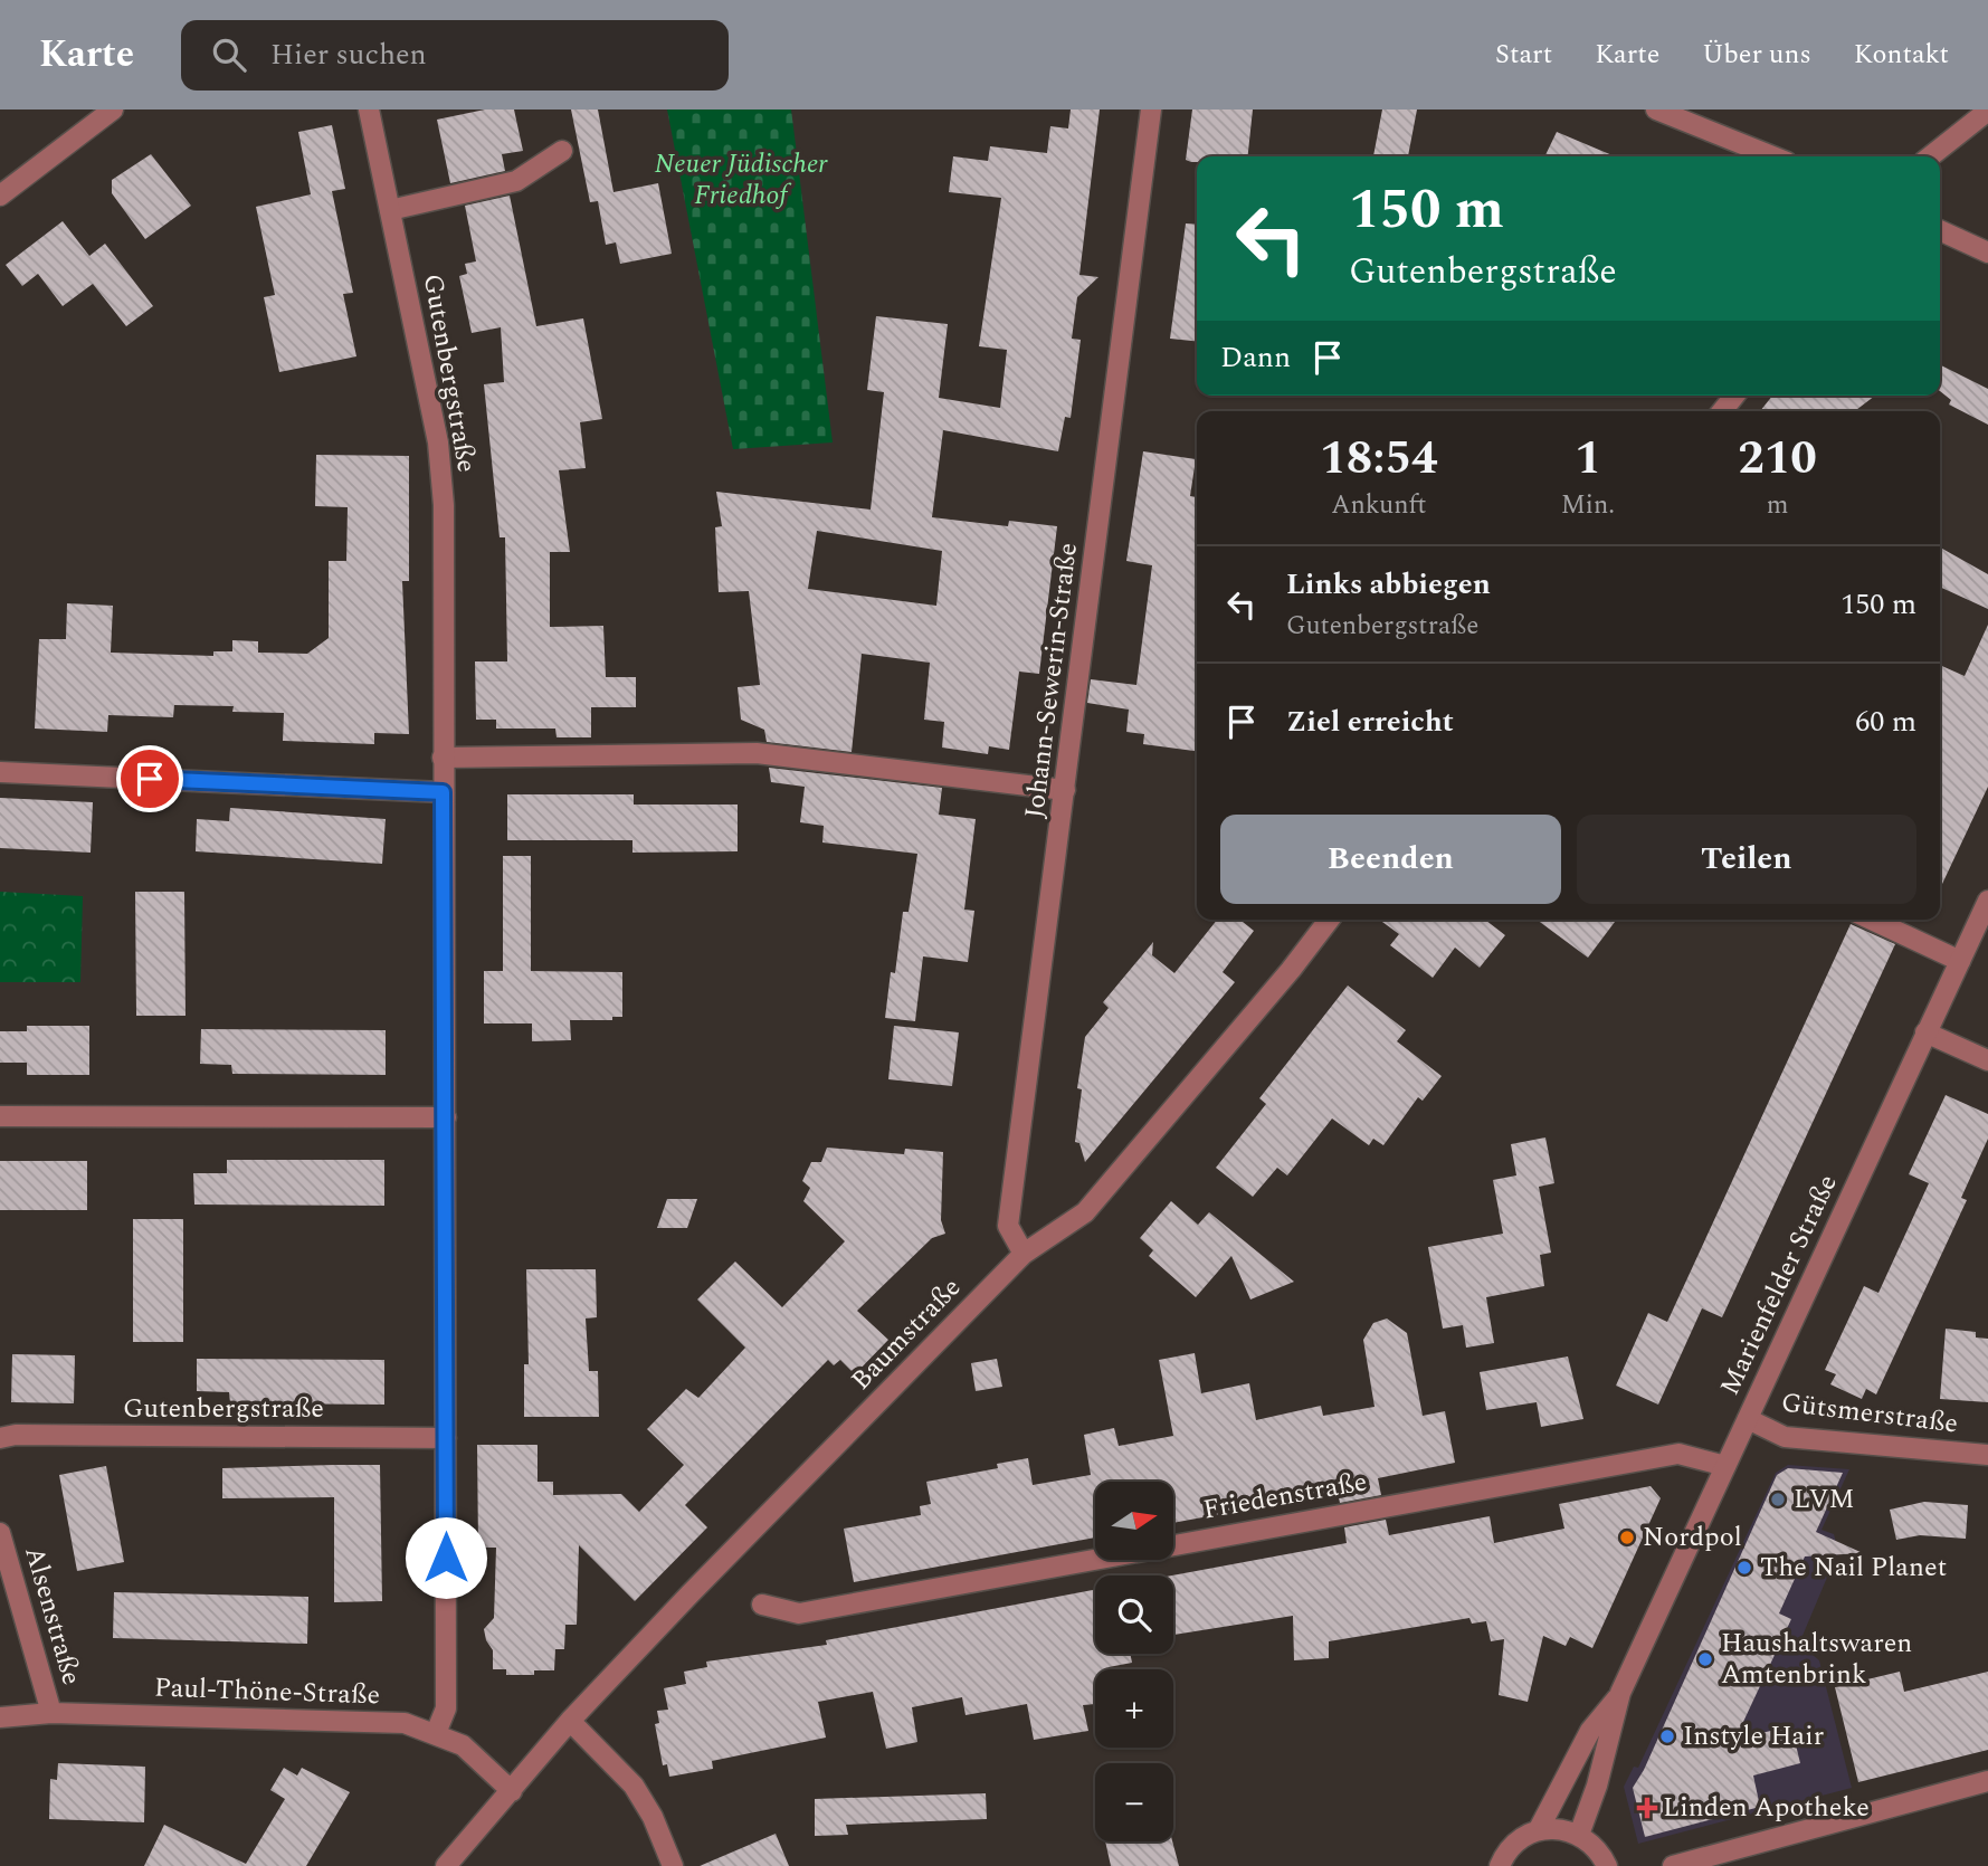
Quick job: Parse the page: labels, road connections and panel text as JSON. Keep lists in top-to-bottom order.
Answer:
{
  "streets": {
    "street": [
      "Gutenbergstraße",
      "Johann-Sewerin-Straße",
      "Marienfelder Straße",
      "Baumstraße",
      "Gütsmerstraße",
      "Friedenstraße",
      "Alsenstraße",
      "Paul-Thöne-Straße"
    ]
  },
  "crossings": [
    ["Gutenbergstraße", "Paul-Thöne-Straße"],
    ["Johann-Sewerin-Straße", "Baumstraße"],
    ["Marienfelder Straße", "Gütsmerstraße"],
    ["Marienfelder Straße", "Friedenstraße"],
    ["Baumstraße", "Paul-Thöne-Straße"],
    ["Alsenstraße", "Paul-Thöne-Straße"]
  ],
  "parks": ["Neuer Jüdischer Friedhof"],
  "places": {
    "other": [
      "LVM",
      "Nordpol",
      "The Nail Planet",
      "Haushaltswaren Amtenbrink",
      "Instyle Hair"
    ],
    "health": ["Linden Apotheke"]
  },
  "north": "right",
  "page": {
    "header": "Karte",
    "search": "Hier suchen",
    "nav": [
      "Start",
      "Karte",
      "Über uns",
      "Kontakt"
    ],
    "turn": ["150 m", "Gutenbergstraße"],
    "then": "Dann",
    "eta": [
      "18:54",
      "Ankunft",
      "1",
      "Min.",
      "210",
      "m"
    ],
    "list": [
      {
        "name": "Links abbiegen",
        "note": "Gutenbergstraße",
        "value": "150 m"
      },
      {
        "name": "Ziel erreicht",
        "value": "60 m"
      }
    ],
    "buttons": ["Beenden", "Teilen"],
    "map_buttons": ["+", "−"]
  }
}
